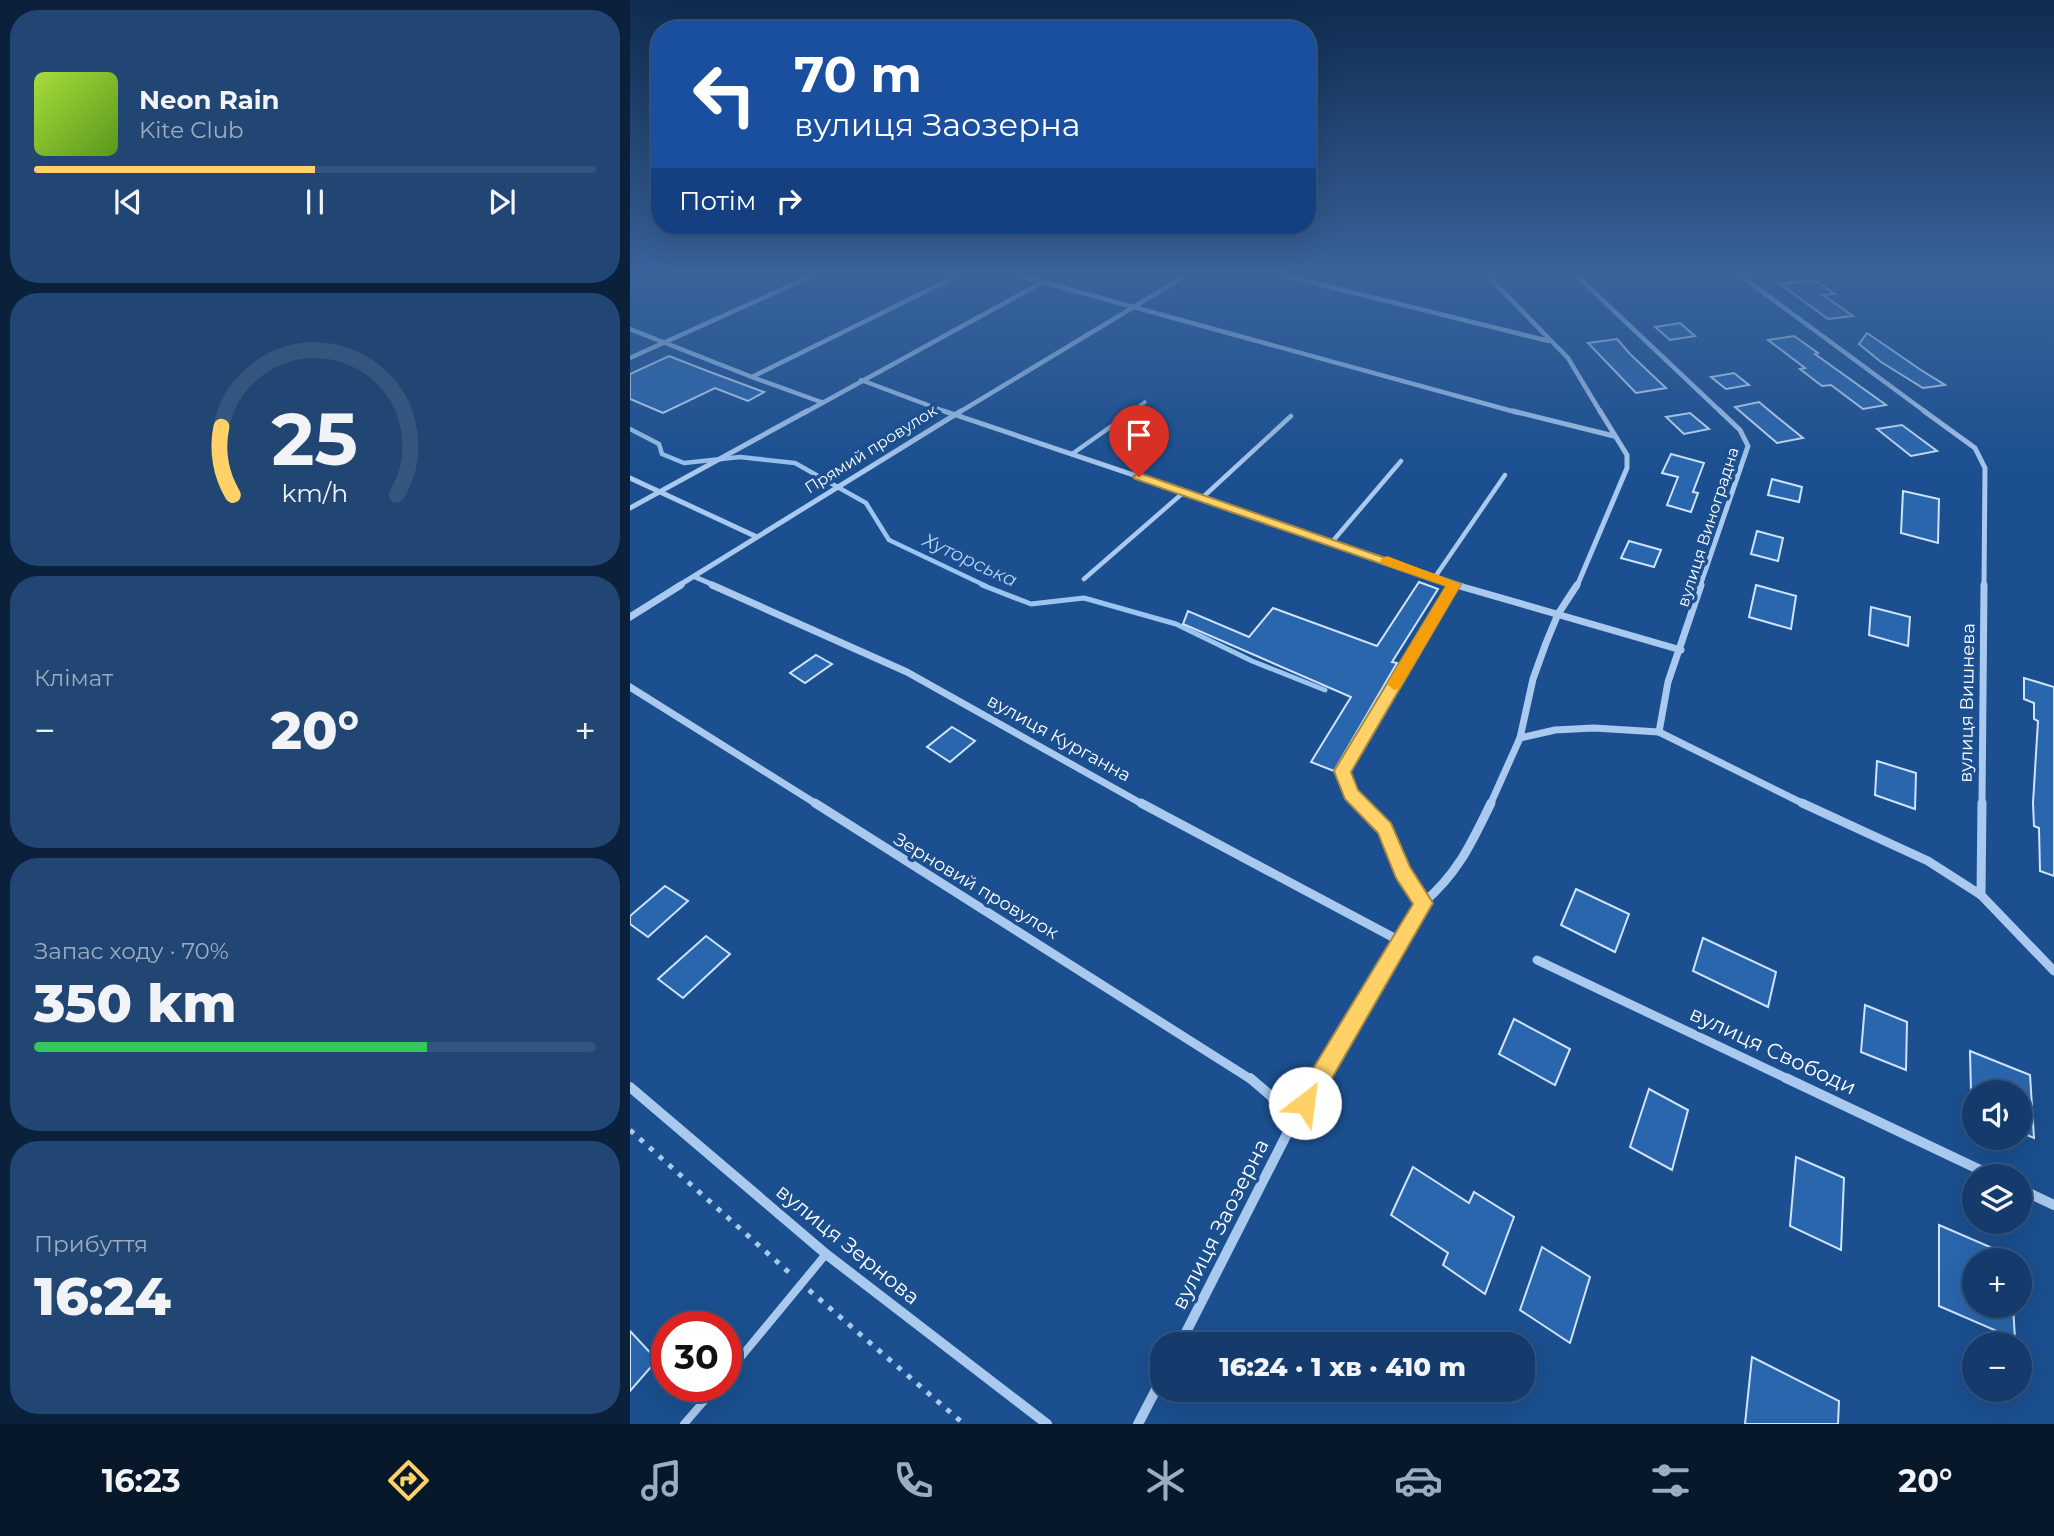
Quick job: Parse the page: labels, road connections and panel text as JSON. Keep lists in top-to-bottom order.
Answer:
{
  "streets": {
    "street": [
      "Прямий провулок",
      "вулиця Виноградна",
      "вулиця Вишнева",
      "вулиця Курганна",
      "Зерновий провулок",
      "вулиця Свободи",
      "вулиця Заозерна",
      "вулиця Зернова"
    ]
  },
  "crossings": [
    ["Прямий провулок", "вулиця Курганна"],
    ["вулиця Курганна", "вулиця Заозерна"],
    ["Зерновий провулок", "вулиця Заозерна"]
  ],
  "water": ["Хуторська"],
  "page": {
    "turn": ["70 m", "вулиця Заозерна"],
    "song": ["Neon Rain", "Kite Club"],
    "then": "Потім",
    "tile": [
      "Клімат",
      ["Запас ходу · 70%", "350 km"],
      ["Прибуття", "16:24"]
    ],
    "heat": ["−", "20°", "+"],
    "map_buttons": ["+", "−"],
    "limit": "30",
    "trip": "16:24 · 1 хв · 410 m",
    "tabs": ["16:23", "20°"],
    "gauge": ["25", "km/h"]
  }
}
